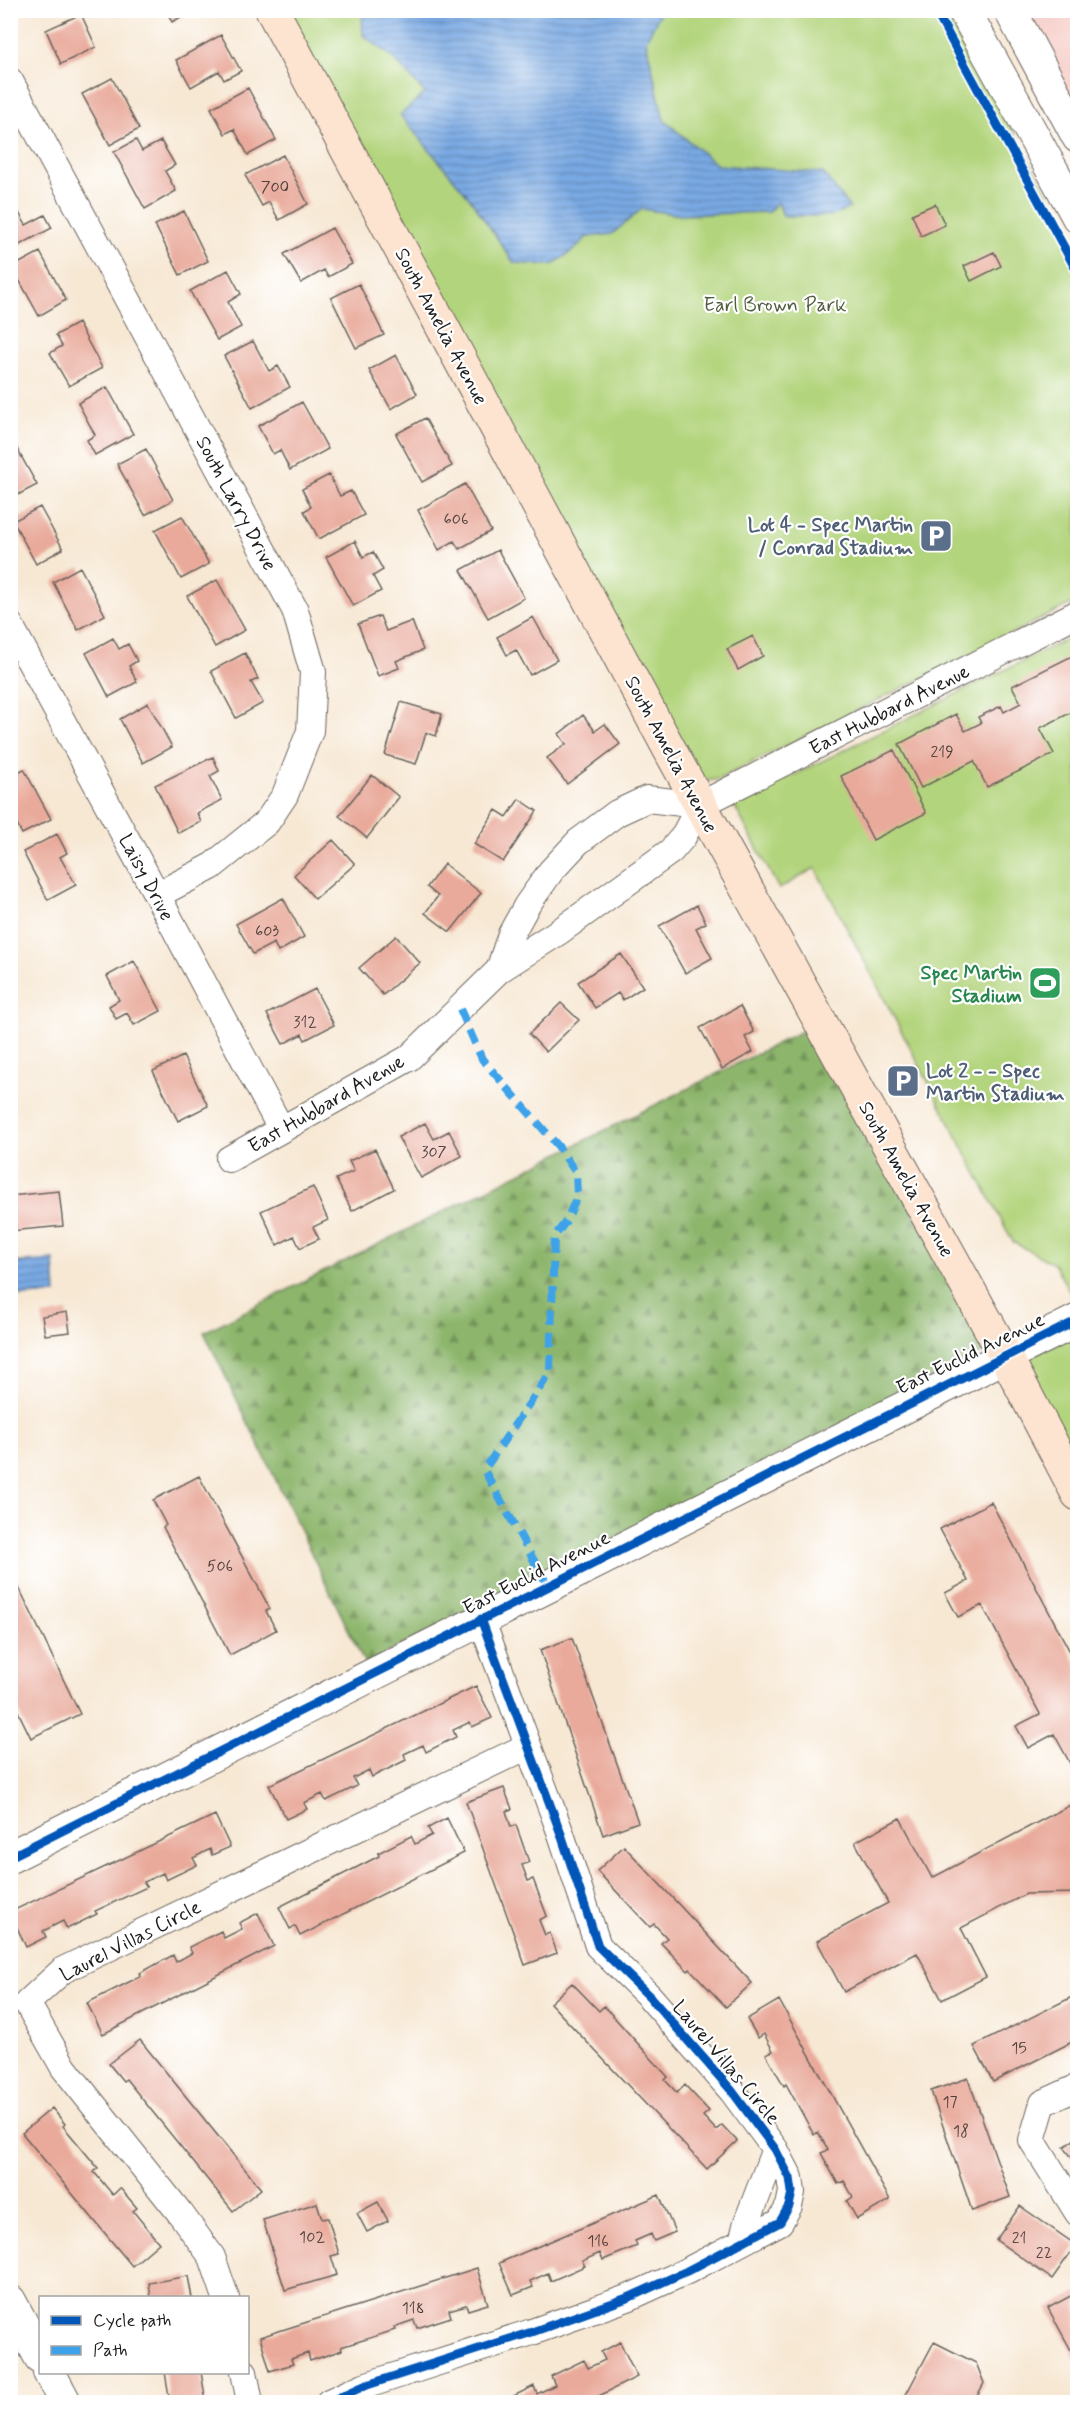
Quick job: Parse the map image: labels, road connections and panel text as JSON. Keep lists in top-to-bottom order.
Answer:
{
  "streets": {
    "main road": ["South Amelia Avenue"],
    "street": [
      "South Larry Drive",
      "East Hubbard Avenue",
      "Laisy Drive",
      "East Euclid Avenue",
      "Laurel Villas Circle"
    ]
  },
  "crossings": [
    ["South Amelia Avenue", "East Hubbard Avenue"],
    ["South Amelia Avenue", "East Euclid Avenue"],
    ["South Larry Drive", "Laisy Drive"],
    ["East Hubbard Avenue", "Laisy Drive"],
    ["East Euclid Avenue", "Laurel Villas Circle"]
  ],
  "parks": ["Earl Brown Park"],
  "places": {
    "parking": ["Lot 4 - Spec Martin / Conrad Stadium", "Lot 2 - - Spec Martin Stadium"],
    "sports": ["Spec Martin Stadium"]
  },
  "house_numbers": [
    "700",
    "606",
    "219",
    "603",
    "312",
    "307",
    "506",
    "15",
    "17",
    "18",
    "102",
    "21",
    "116",
    "22",
    "118"
  ],
  "legend": ["Cycle path", "Path"]
}
